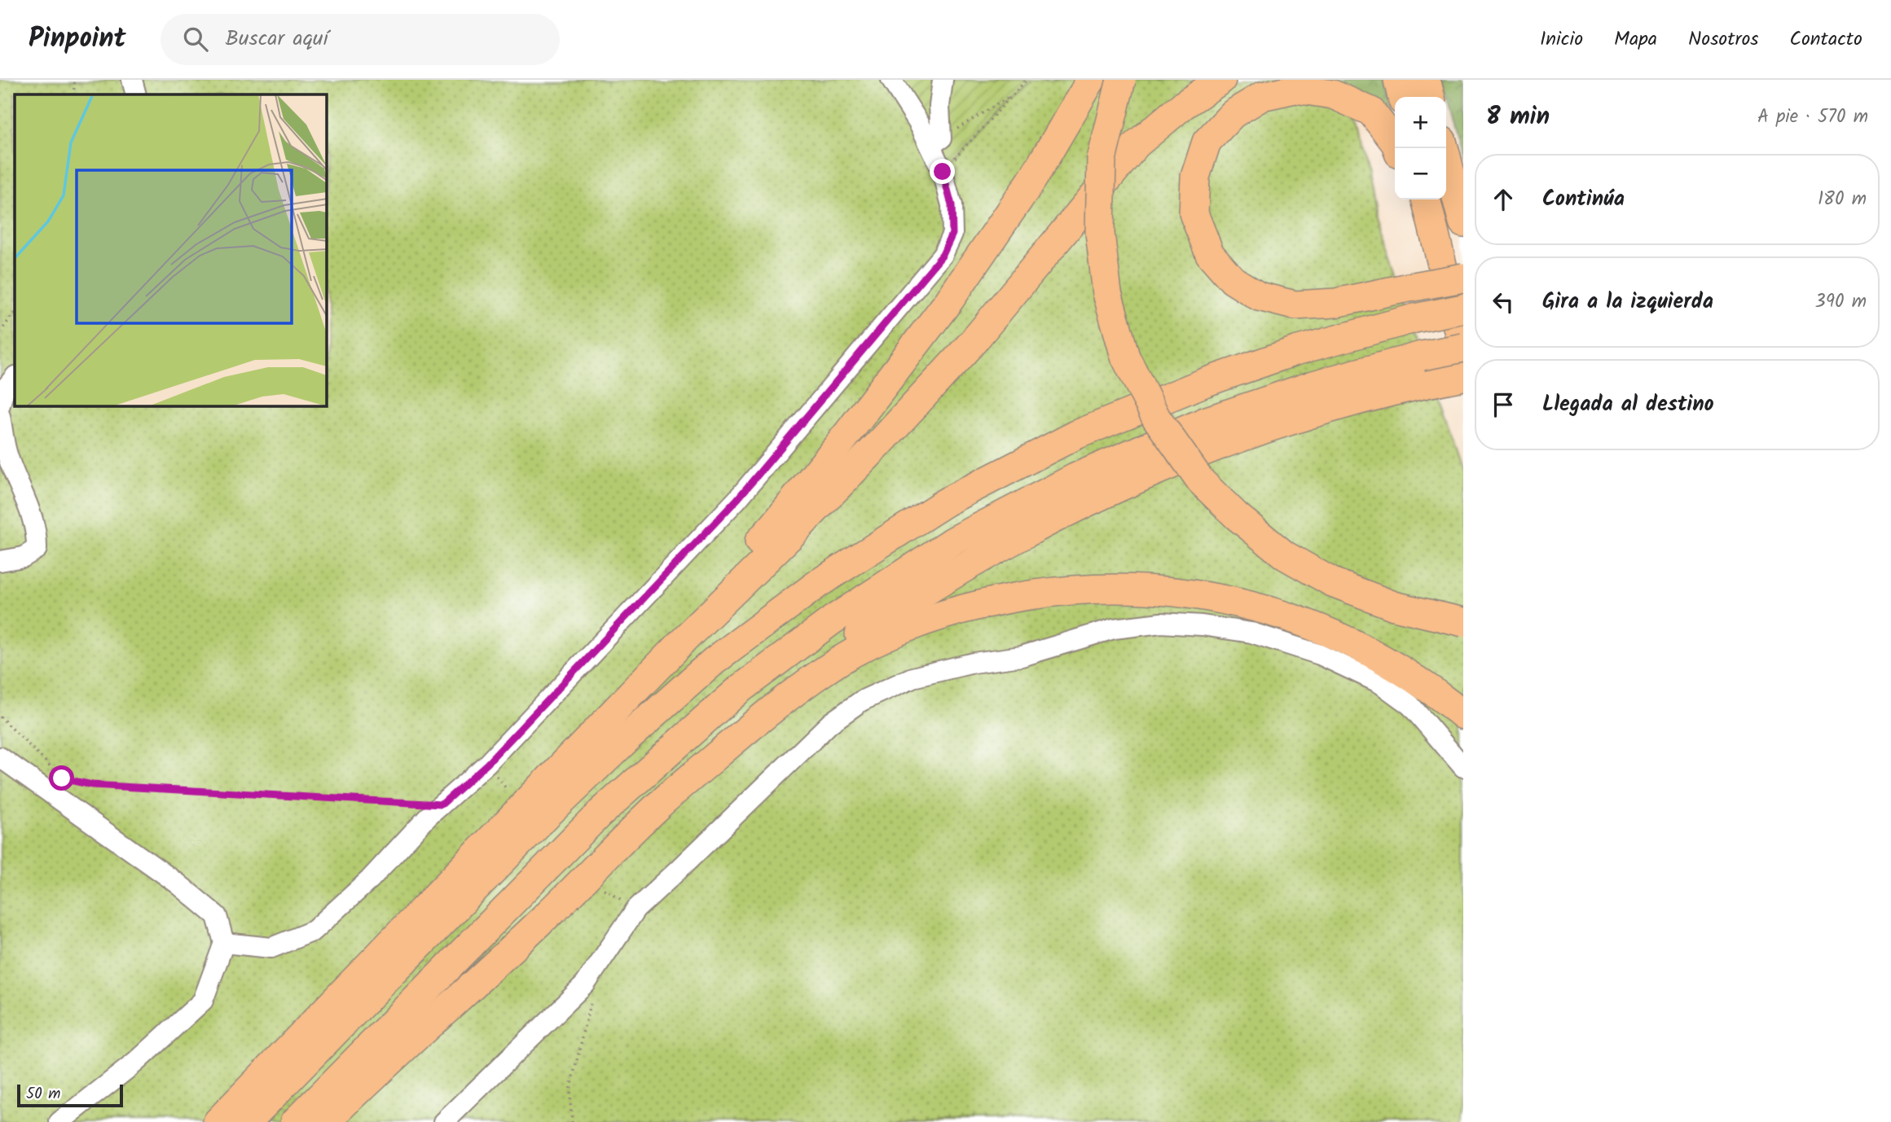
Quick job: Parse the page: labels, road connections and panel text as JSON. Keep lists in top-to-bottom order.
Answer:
{
  "scale_bar": "50 m",
  "page": {
    "header": "Pinpoint",
    "search": "Buscar aquí",
    "nav": [
      "Inicio",
      "Mapa",
      "Nosotros",
      "Contacto"
    ],
    "heading": ["8 min", "A pie · 570 m"],
    "map_buttons": ["+", "−"],
    "list": [
      ["Continúa", "180 m"],
      ["Gira a la izquierda", "390 m"],
      "Llegada al destino"
    ],
    "scale": "50 m"
  }
}
